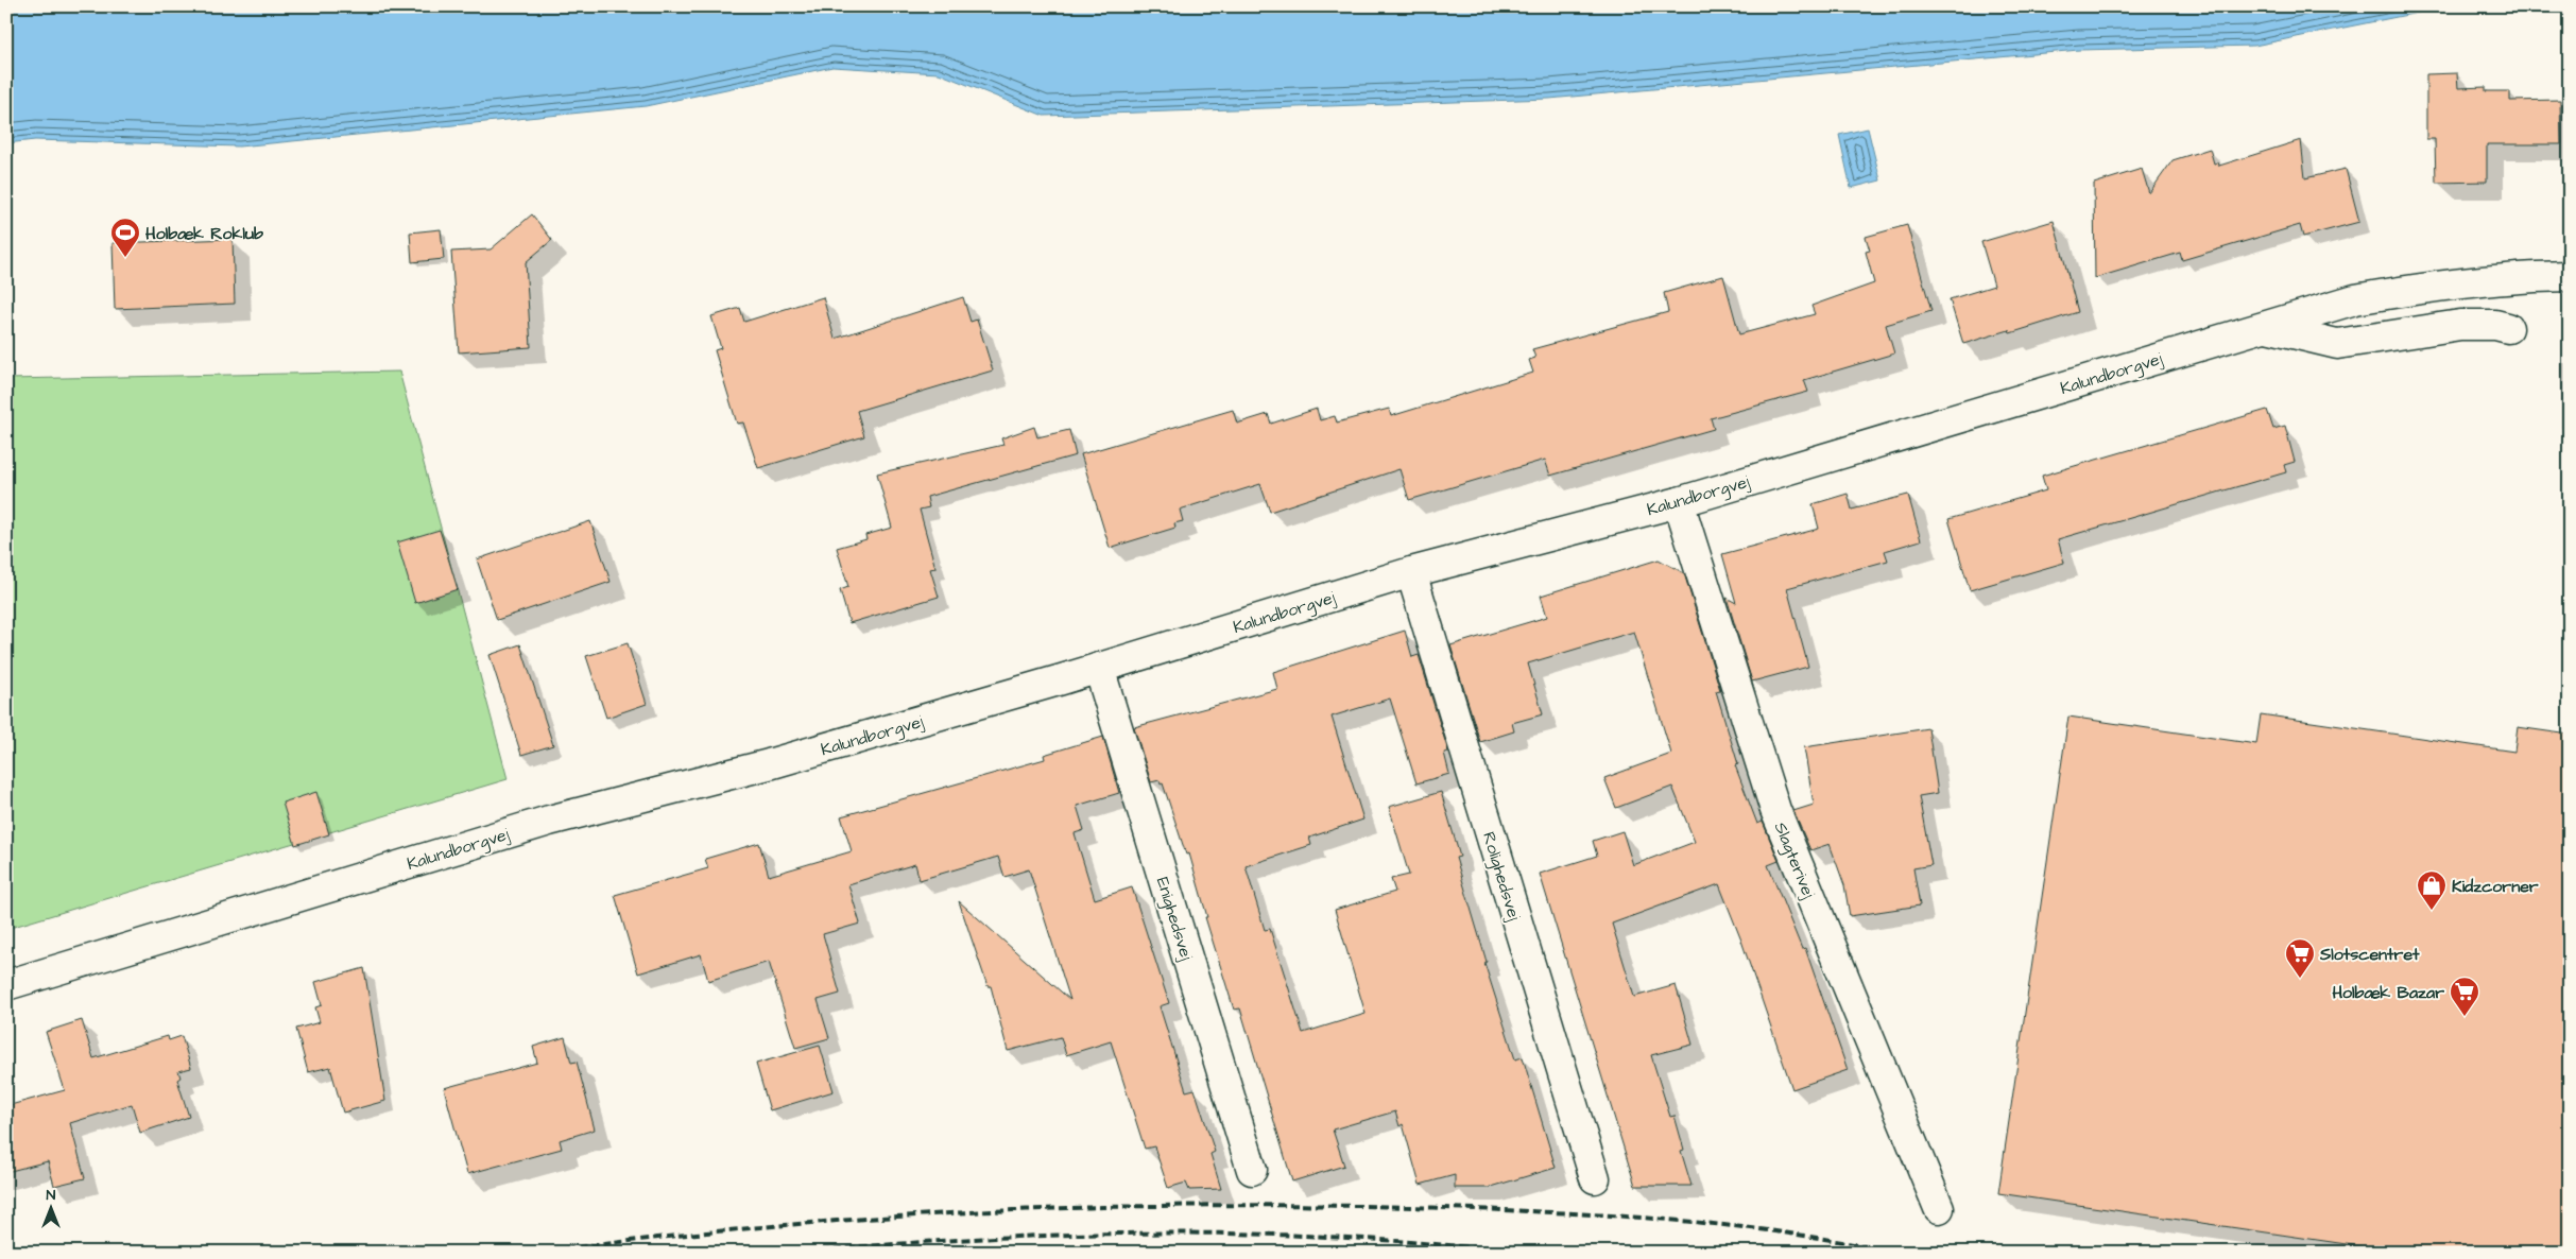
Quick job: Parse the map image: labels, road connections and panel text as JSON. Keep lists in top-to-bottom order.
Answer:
{
  "streets": {
    "street": [
      "Kalundborgvej",
      "Slagterivej",
      "Rolighedsvej",
      "Enighedsvej"
    ]
  },
  "crossings": [
    ["Kalundborgvej", "Slagterivej"],
    ["Kalundborgvej", "Rolighedsvej"],
    ["Kalundborgvej", "Enighedsvej"]
  ],
  "places": {
    "sports": ["Holbæk Roklub"],
    "shop": ["Kidzcorner"],
    "supermarket": ["Slotscentret", "Holbæk Bazar"]
  },
  "north": "top"
}
